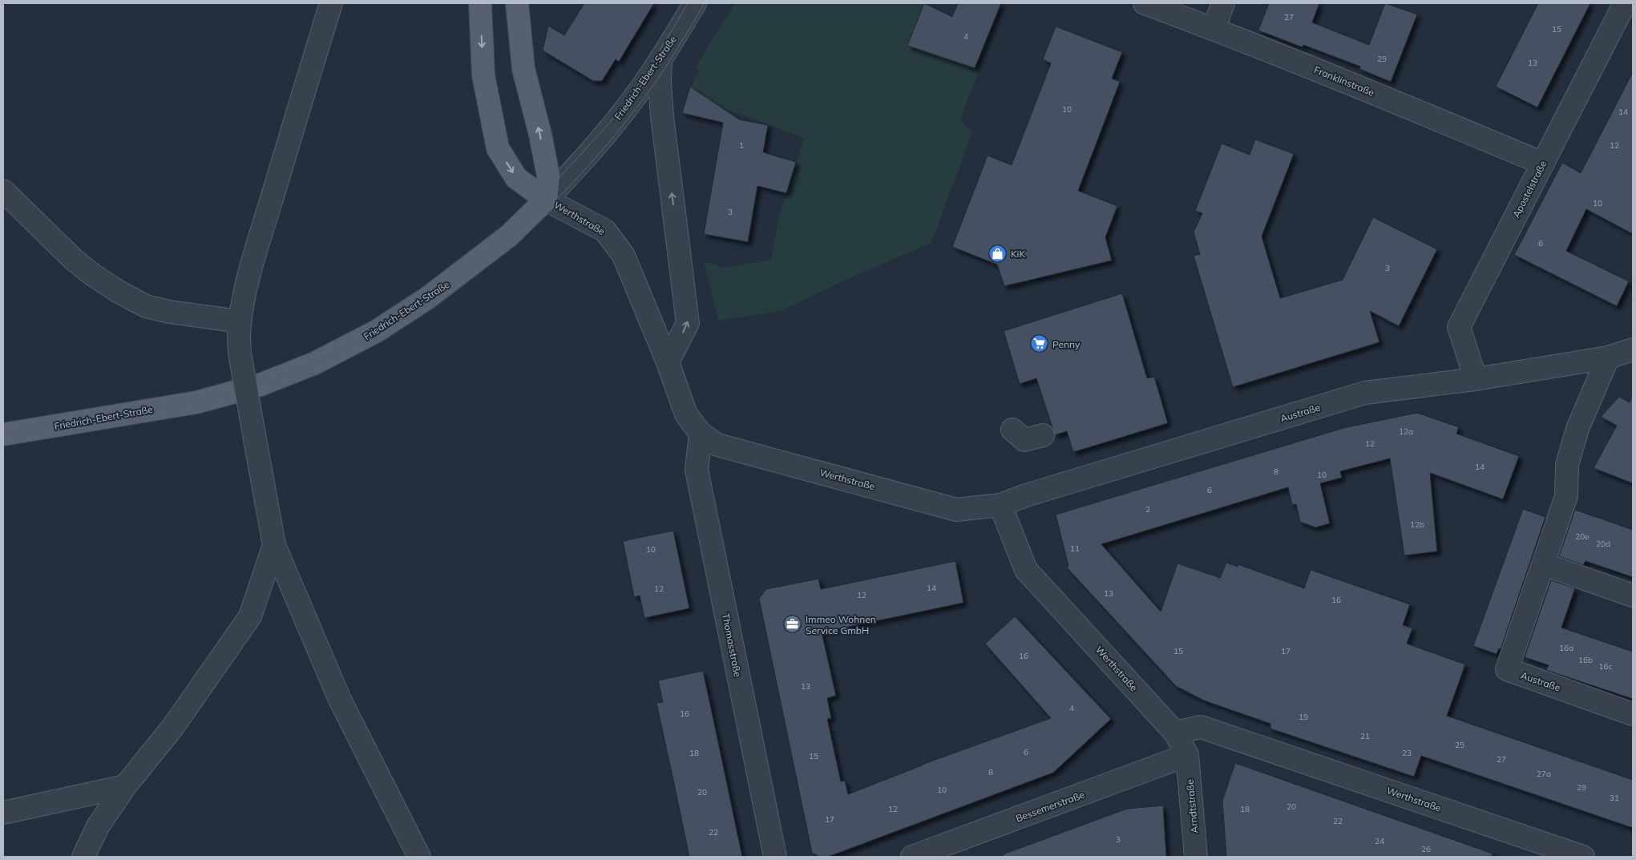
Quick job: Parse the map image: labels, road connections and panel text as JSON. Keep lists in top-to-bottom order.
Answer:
{
  "streets": {
    "main road": ["Friedrich-Ebert-Straße"],
    "street": [
      "Franklinstraße",
      "Apostelstraße",
      "Werthstraße",
      "Austraße",
      "Thomasstraße",
      "Bessemerstraße",
      "Arndtstraße"
    ]
  },
  "crossings": [
    ["Friedrich-Ebert-Straße", "Werthstraße"],
    ["Franklinstraße", "Apostelstraße"],
    ["Apostelstraße", "Austraße"],
    ["Werthstraße", "Austraße"],
    ["Werthstraße", "Thomasstraße"],
    ["Werthstraße", "Bessemerstraße"],
    ["Werthstraße", "Arndtstraße"],
    ["Bessemerstraße", "Arndtstraße"]
  ],
  "places": {
    "shop": ["KiK"],
    "supermarket": ["Penny"],
    "office": ["Immeo Wohnen Service GmbH"]
  },
  "house_numbers": [
    "27",
    "15",
    "4",
    "29",
    "13",
    "10",
    "14",
    "1",
    "12",
    "10",
    "3",
    "6",
    "3",
    "12a",
    "12",
    "14",
    "8",
    "10",
    "6",
    "2",
    "12b",
    "20e",
    "20d",
    "11",
    "10",
    "14",
    "12",
    "13",
    "12",
    "16",
    "16a",
    "15",
    "17",
    "16",
    "16b",
    "16c",
    "13",
    "4",
    "16",
    "19",
    "21",
    "25",
    "6",
    "18",
    "23",
    "15",
    "27",
    "8",
    "27a",
    "29",
    "10",
    "20",
    "31",
    "20",
    "12",
    "18",
    "17",
    "22",
    "22",
    "3",
    "24",
    "26"
  ]
}
